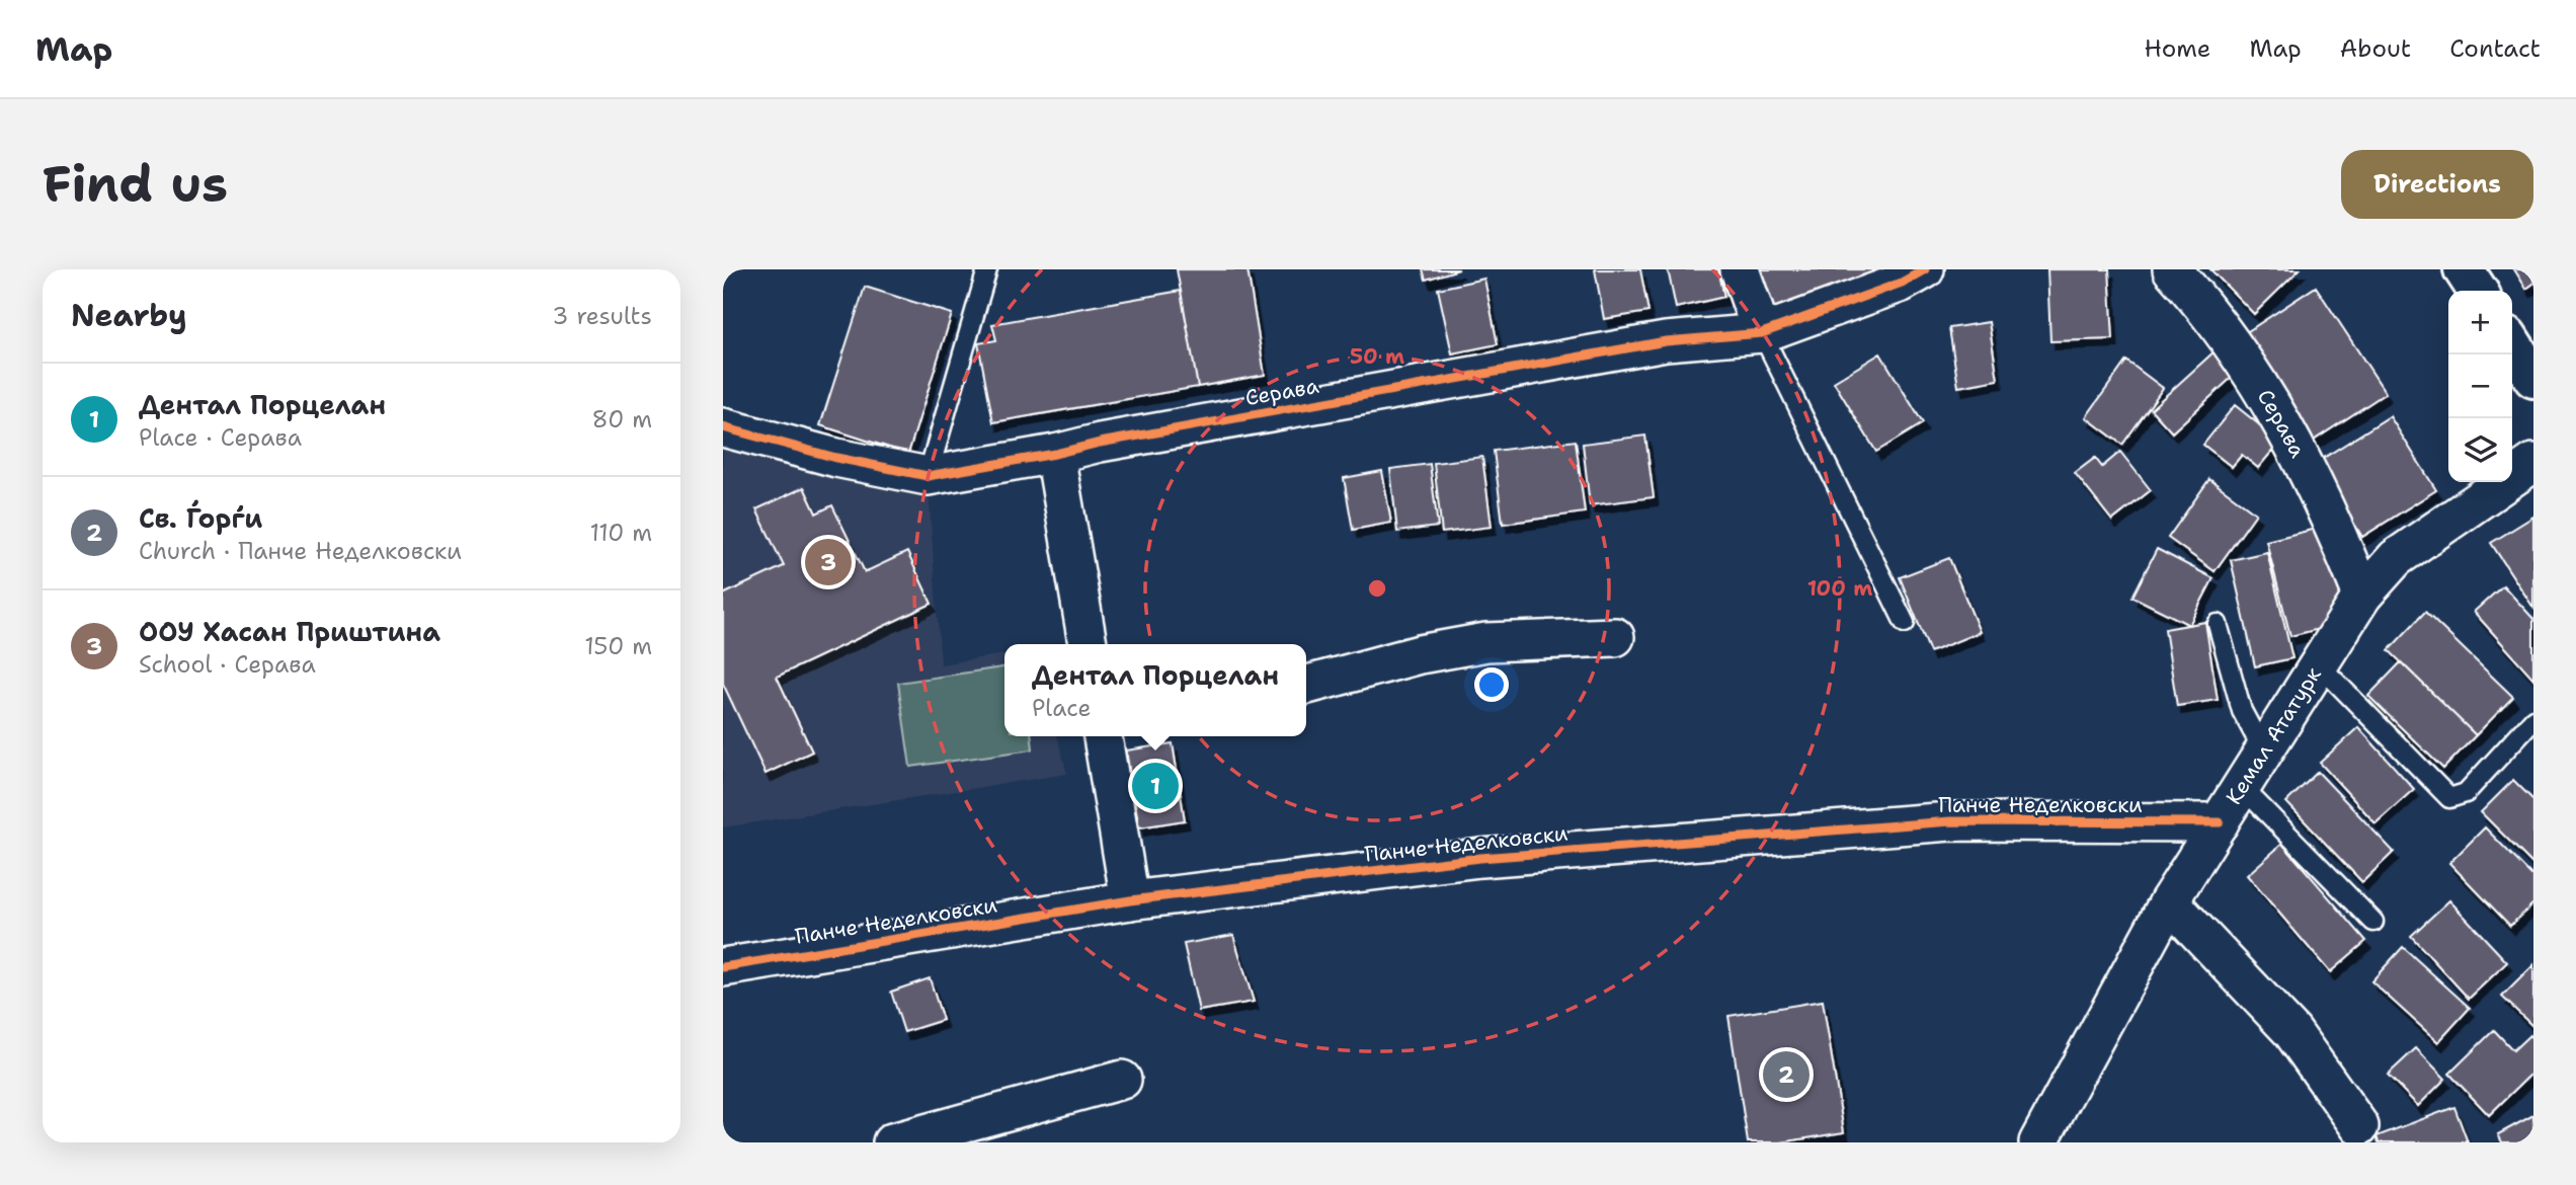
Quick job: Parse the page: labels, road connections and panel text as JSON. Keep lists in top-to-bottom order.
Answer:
{
  "streets": {
    "street": ["Серава", "Кемал Ататурк", "Панче Неделковски"]
  },
  "crossings": [
    ["Серава", "Кемал Ататурк"],
    ["Кемал Ататурк", "Панче Неделковски"]
  ],
  "page": {
    "header": "Map",
    "nav": [
      "Home",
      "Map",
      "About",
      "Contact"
    ],
    "buttons": "Directions",
    "title": "Find us",
    "heading": ["Nearby", "3 results"],
    "map_buttons": ["+", "−"],
    "list": [
      {
        "mark": "1",
        "name": "Дентал Порцелан",
        "note": "Place · Серава",
        "value": "80 m"
      },
      {
        "mark": "2",
        "name": "Св. Ѓорѓи",
        "note": "Church · Панче Неделковски",
        "value": "110 m"
      },
      {
        "mark": "3",
        "name": "ООУ Хасан Приштина",
        "note": "School · Серава",
        "value": "150 m"
      }
    ],
    "pins": ["3", "1", "2"],
    "popup": ["Дентал Порцелан", "Place"]
  },
  "rings": ["50 m", "100 m"]
}
